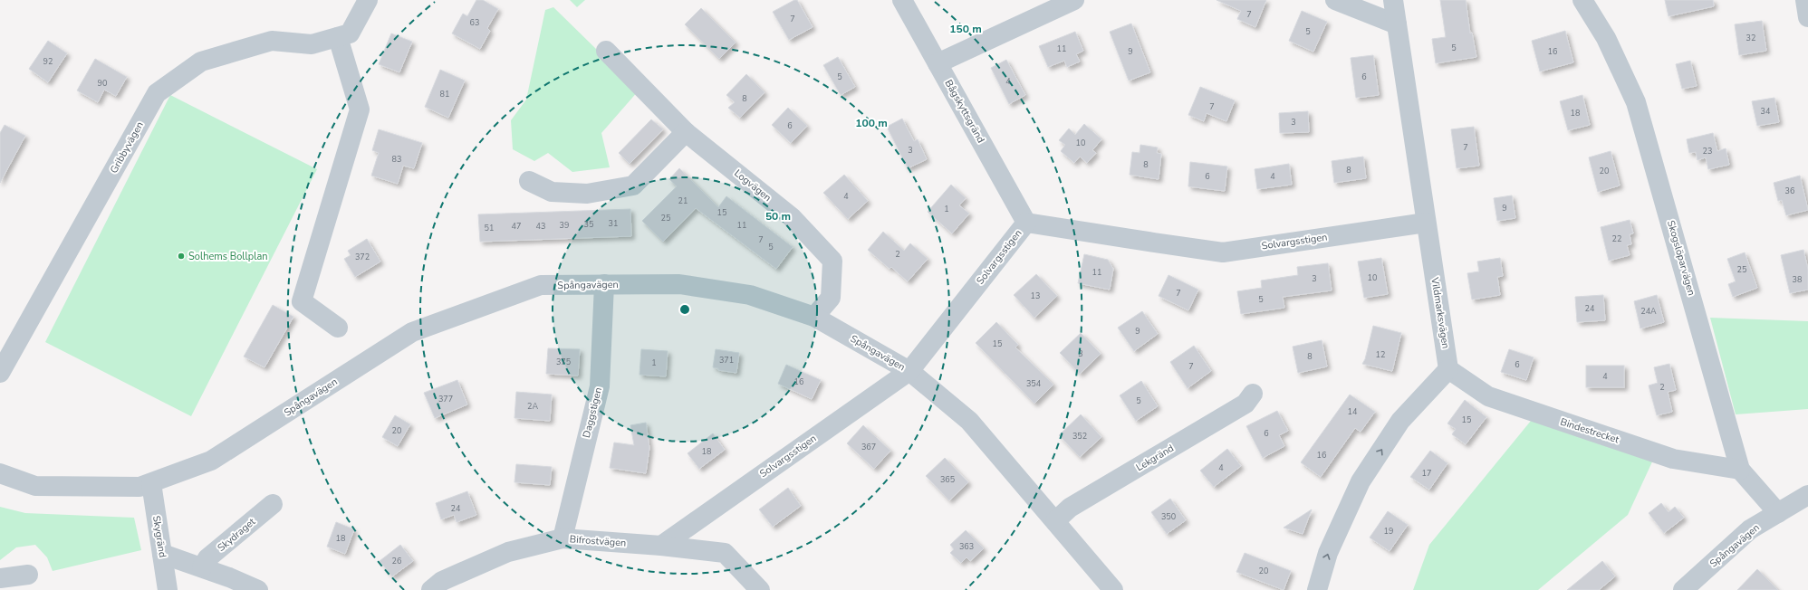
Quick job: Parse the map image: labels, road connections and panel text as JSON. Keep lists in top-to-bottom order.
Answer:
{
  "streets": {
    "street": [
      "Bågskyttsgränd",
      "Gribbyvägen",
      "Logvägen",
      "Solvargsstigen",
      "Skogslöparvägen",
      "Spångavägen",
      "Vildmarksvägen",
      "Daggstigen",
      "Bindestrecket",
      "Lekgränd",
      "Skydraget",
      "Skygränd",
      "Bifrostvägen"
    ]
  },
  "crossings": [
    ["Bågskyttsgränd", "Solvargsstigen"],
    ["Logvägen", "Spångavägen"],
    ["Solvargsstigen", "Spångavägen"],
    ["Solvargsstigen", "Vildmarksvägen"],
    ["Solvargsstigen", "Bifrostvägen"],
    ["Skogslöparvägen", "Spångavägen"],
    ["Skogslöparvägen", "Bindestrecket"],
    ["Spångavägen", "Daggstigen"],
    ["Spångavägen", "Lekgränd"],
    ["Spångavägen", "Skygränd"],
    ["Vildmarksvägen", "Bindestrecket"],
    ["Daggstigen", "Bifrostvägen"]
  ],
  "places": ["Solhems Bollplan"],
  "house_numbers": [
    "7",
    "7",
    "63",
    "5",
    "32",
    "5",
    "11",
    "9",
    "16",
    "92",
    "5",
    "6",
    "4",
    "90",
    "81",
    "8",
    "7",
    "34",
    "18",
    "3",
    "6",
    "10",
    "7",
    "3",
    "23",
    "83",
    "8",
    "8",
    "20",
    "6",
    "4",
    "36",
    "4",
    "21",
    "9",
    "1",
    "15",
    "25",
    "31",
    "35",
    "39",
    "11",
    "47",
    "43",
    "51",
    "22",
    "7",
    "5",
    "2",
    "372",
    "25",
    "11",
    "10",
    "3",
    "38",
    "7",
    "13",
    "5",
    "24",
    "24A",
    "9",
    "15",
    "3",
    "12",
    "8",
    "371",
    "375",
    "1",
    "6",
    "7",
    "4",
    "16",
    "354",
    "2",
    "377",
    "5",
    "2A",
    "14",
    "15",
    "20",
    "6",
    "352",
    "367",
    "18",
    "16",
    "4",
    "17",
    "365",
    "24",
    "350",
    "19",
    "18",
    "363",
    "26",
    "20"
  ],
  "rings": ["150 m", "100 m", "50 m"]
}
